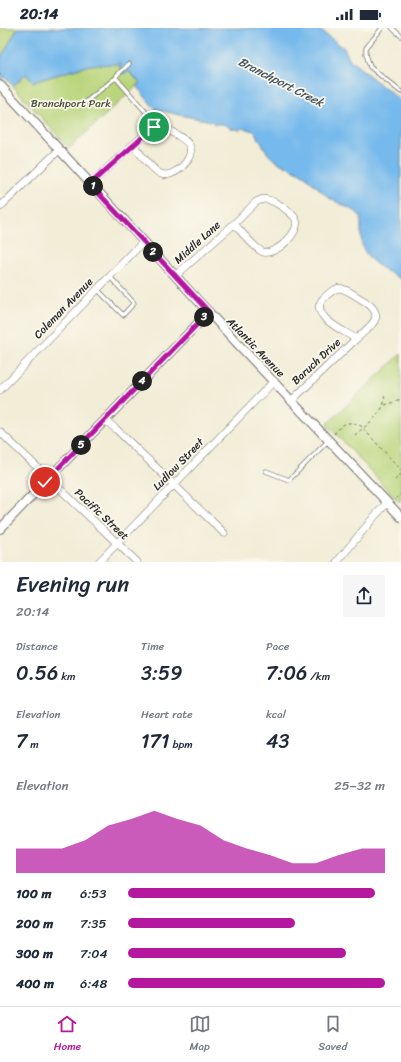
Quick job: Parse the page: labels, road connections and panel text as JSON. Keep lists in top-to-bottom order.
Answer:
{
  "streets": {
    "street": [
      "Middle Lane",
      "Coleman Avenue",
      "Atlantic Avenue",
      "Baruch Drive",
      "Ludlow Street",
      "Pacific Street"
    ]
  },
  "crossings": [
    ["Middle Lane", "Atlantic Avenue"],
    ["Coleman Avenue", "Atlantic Avenue"],
    ["Atlantic Avenue", "Baruch Drive"],
    ["Atlantic Avenue", "Ludlow Street"],
    ["Ludlow Street", "Pacific Street"]
  ],
  "water": ["Branchport Creek"],
  "parks": ["Branchport Park"],
  "page": {
    "status": "20:14",
    "pins": [
      "1",
      "2",
      "3",
      "4",
      "5"
    ],
    "heading": ["Evening run", "20:14"],
    "stats": [
      ["Distance", "0.56 km"],
      ["Time", "3:59"],
      ["Pace", "7:06 /km"],
      ["Elevation", "7 m"],
      ["Heart rate", "171 bpm"],
      ["kcal", "43"]
    ],
    "chart": ["Elevation", "25–32 m"],
    "list": [
      {
        "name": "100 m",
        "note": "6:53"
      },
      {
        "name": "200 m",
        "note": "7:35"
      },
      {
        "name": "300 m",
        "note": "7:04"
      },
      {
        "name": "400 m",
        "note": "6:48"
      }
    ],
    "tabs": ["Home", "Map", "Saved"]
  }
}
